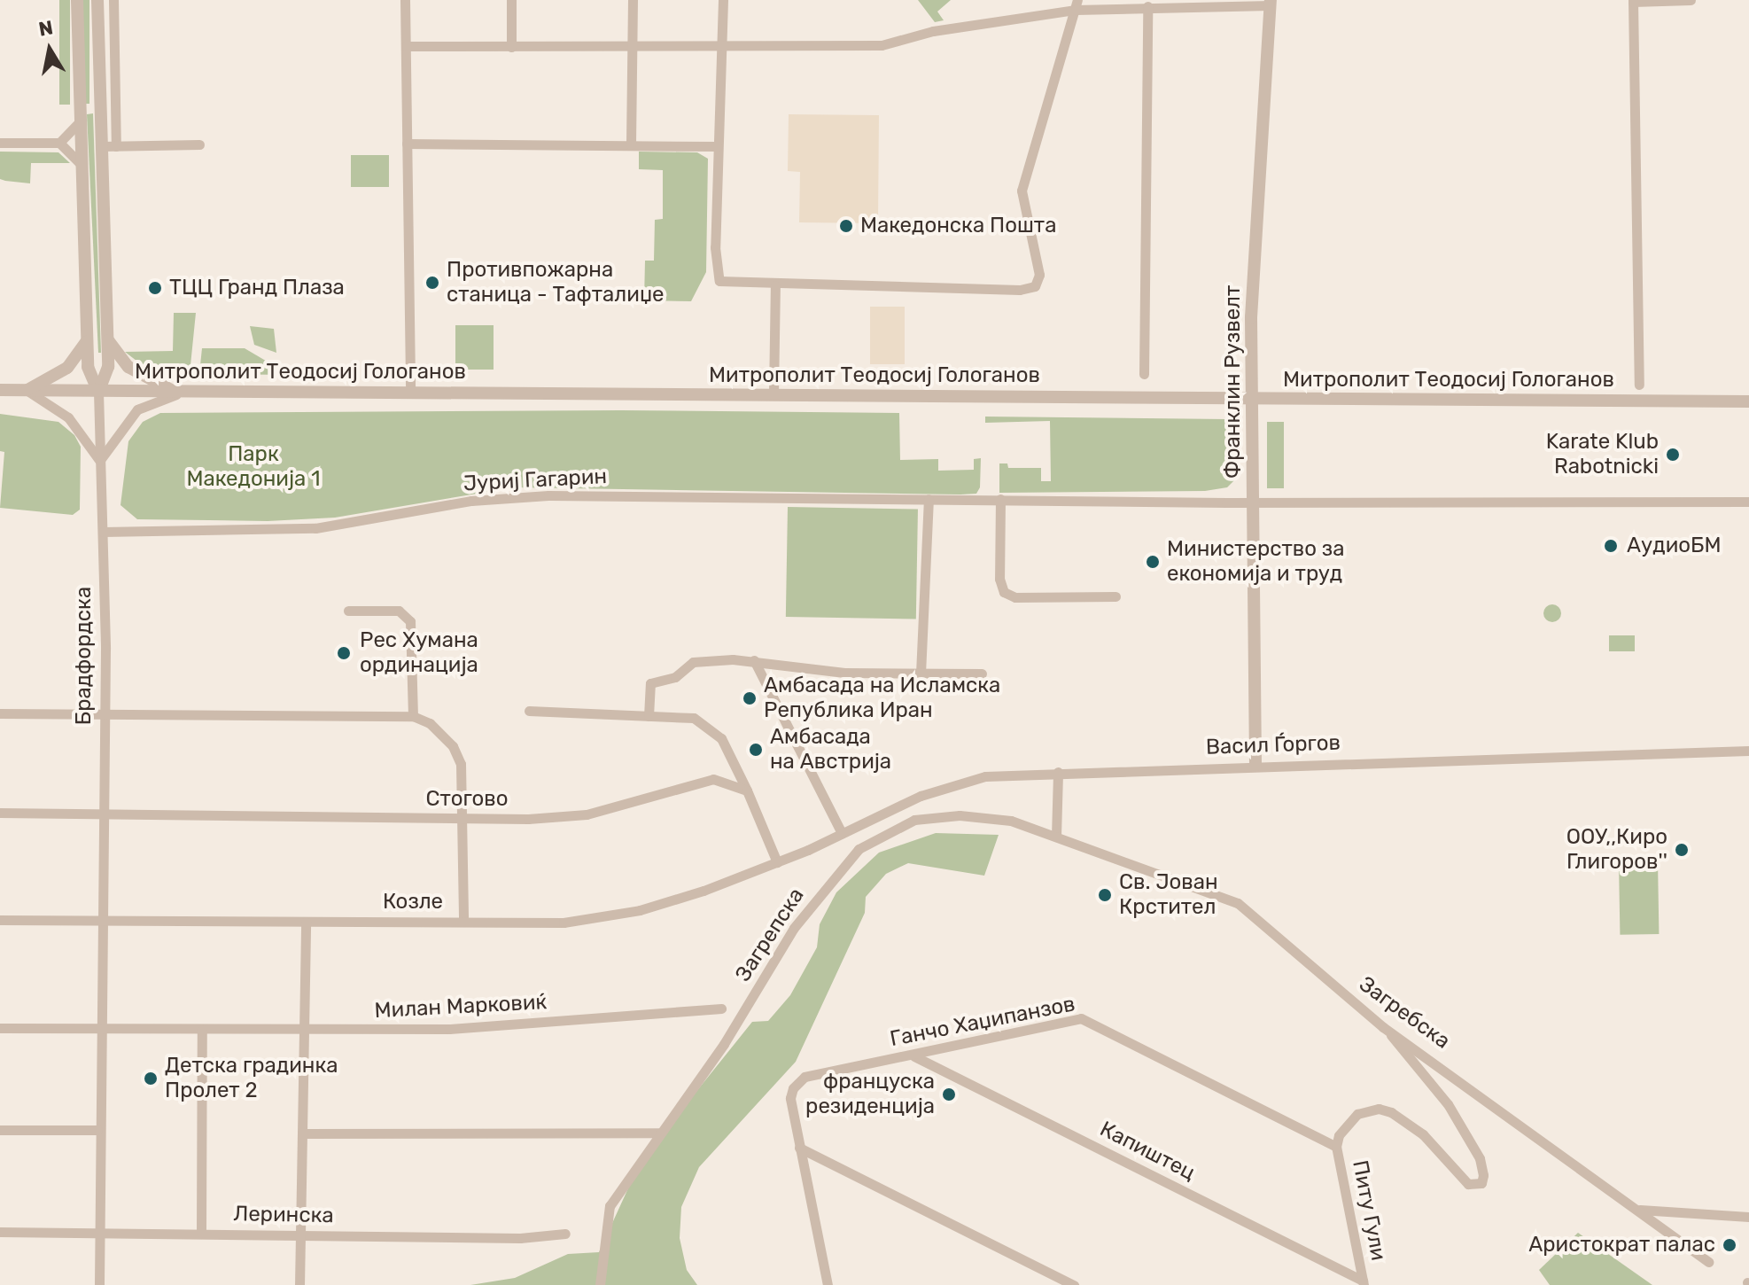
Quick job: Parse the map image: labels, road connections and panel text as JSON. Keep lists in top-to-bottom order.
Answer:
{
  "streets": {
    "street": [
      "Митрополит Теодосиј Гологанов",
      "Франклин Рузвелт",
      "Јуриј Гагарин",
      "Брадфордска",
      "Васил Ѓоргов",
      "Стогово",
      "Козле",
      "Загрепска",
      "Милан Марковиќ",
      "Загребска",
      "Ганчо Хаџипанзов",
      "Капиштец",
      "Питу Гули",
      "Леринска"
    ]
  },
  "crossings": [
    ["Митрополит Теодосиј Гологанов", "Франклин Рузвелт"],
    ["Митрополит Теодосиј Гологанов", "Брадфордска"],
    ["Франклин Рузвелт", "Јуриј Гагарин"],
    ["Франклин Рузвелт", "Васил Ѓоргов"],
    ["Јуриј Гагарин", "Брадфордска"],
    ["Брадфордска", "Стогово"],
    ["Брадфордска", "Козле"],
    ["Брадфордска", "Милан Марковиќ"],
    ["Брадфордска", "Леринска"],
    ["Васил Ѓоргов", "Козле"],
    ["Загрепска", "Загребска"],
    ["Загребска", "Питу Гули"],
    ["Ганчо Хаџипанзов", "Капиштец"],
    ["Ганчо Хаџипанзов", "Питу Гули"],
    ["Капиштец", "Питу Гули"]
  ],
  "parks": ["Парк Македонија 1"],
  "places": [
    "Македонска Пошта",
    "Противпожарна станица - Тафталиџе",
    "ТЦЦ Гранд Плаза",
    "Karate Klub Rabotnicki",
    "АудиоБМ",
    "Министерство за економија и труд",
    "Рес Хумана ординација",
    "Амбасада на Исламска Република Иран",
    "Амбасада на Австрија",
    "ООУ,,Киро Глигоров''",
    "Св. Јован Крстител",
    "Детска градинка Пролет 2",
    "француска резиденција",
    "Аристократ палас"
  ],
  "north": "top"
}
